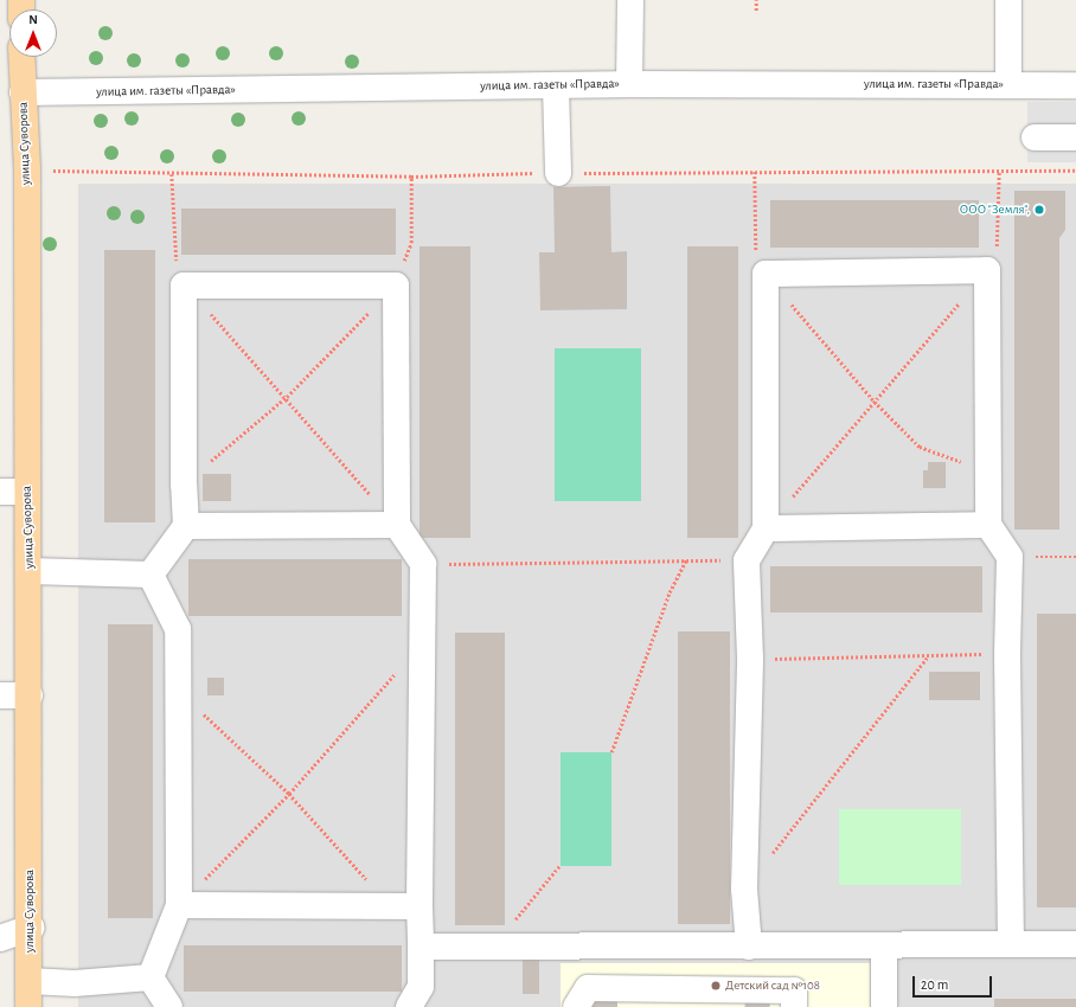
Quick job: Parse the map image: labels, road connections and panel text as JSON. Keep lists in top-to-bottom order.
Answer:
{
  "streets": {
    "main road": ["улица Суворова"],
    "street": ["улица им. газеты «Правда»"]
  },
  "crossings": [
    ["улица им. газеты «Правда»", "улица Суворова"]
  ],
  "places": ["ООО \"Земля\",", "Детский сад №108"],
  "scale_bar": "20 m",
  "north": "top"
}
